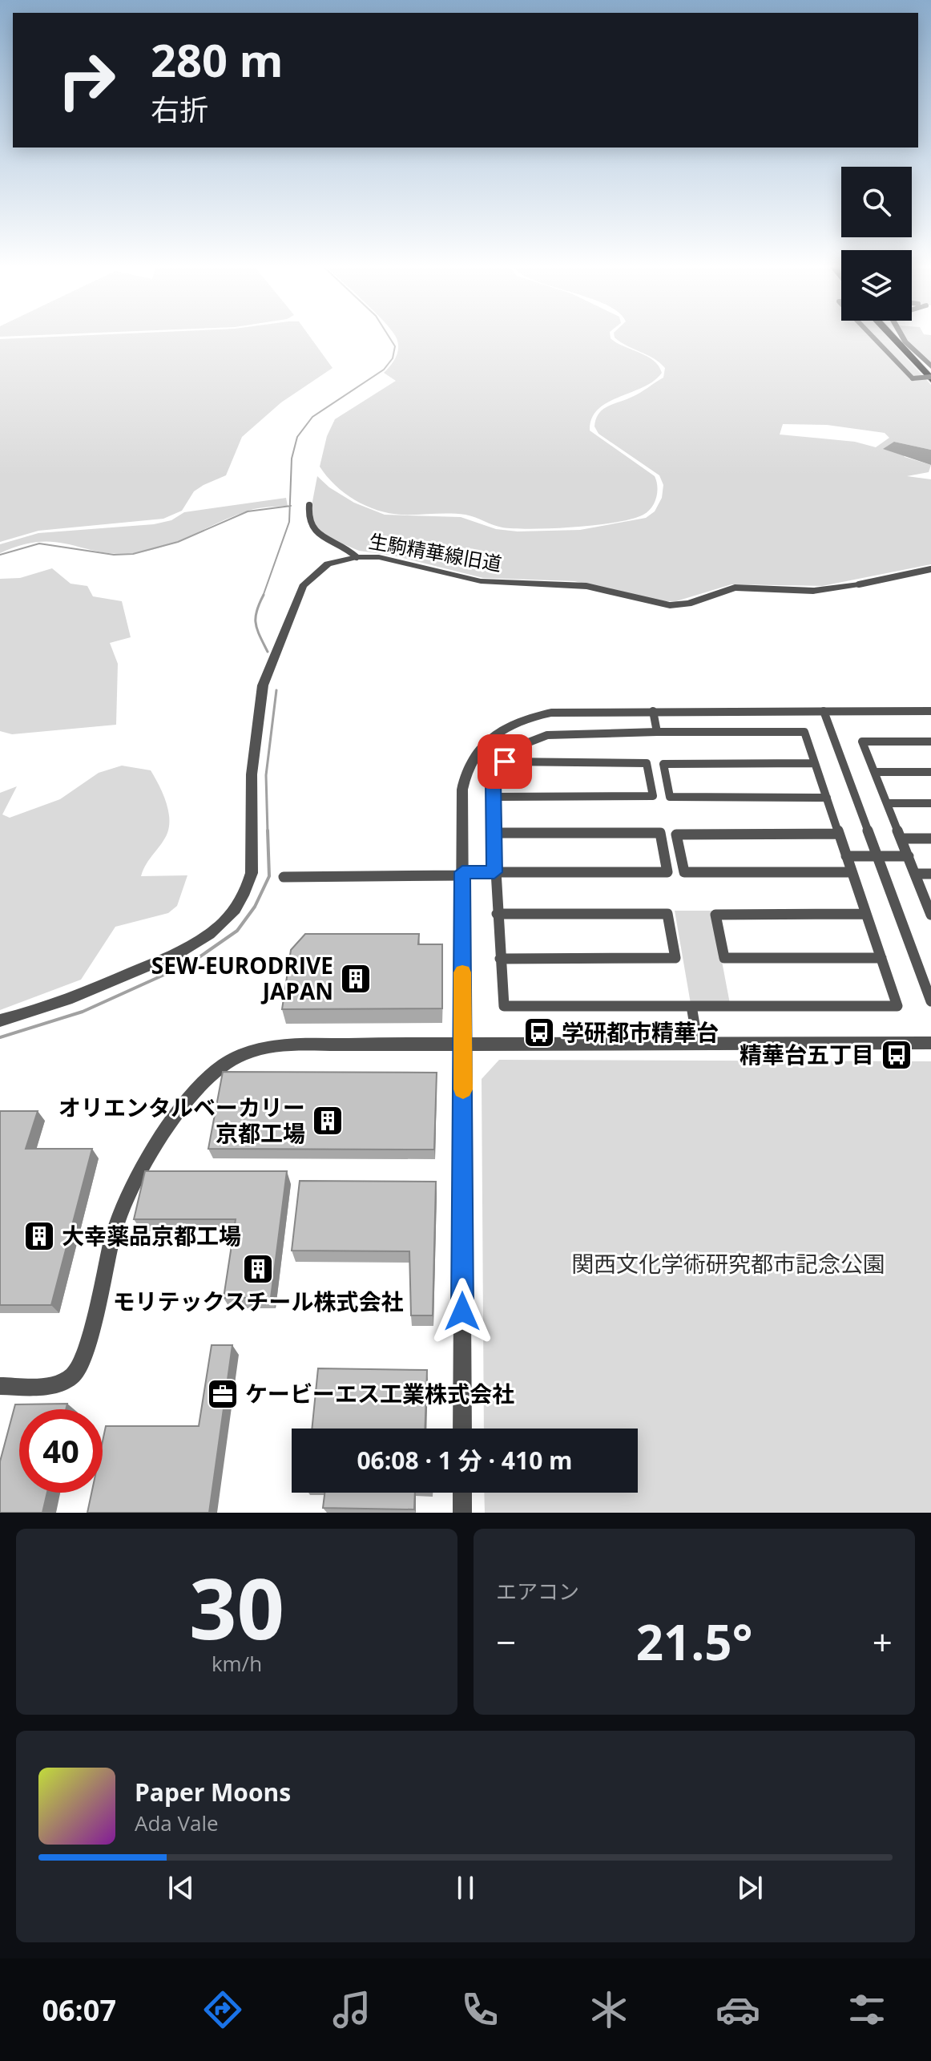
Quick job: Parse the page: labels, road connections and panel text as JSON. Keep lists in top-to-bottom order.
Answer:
{
  "streets": {
    "street": ["生駒精華線旧道"]
  },
  "parks": ["関西文化学術研究都市記念公園"],
  "places": {
    "building": [
      "SEW-EURODRIVE JAPAN",
      "オリエンタルベーカリー 京都工場",
      "大幸薬品京都工場",
      "モリテックスチール株式会社"
    ],
    "bus stop": ["学研都市精華台", "精華台五丁目"],
    "office": ["ケービーエス工業株式会社"]
  },
  "page": {
    "turn": ["280 m", "右折"],
    "limit": "40",
    "trip": "06:08 · 1 分 · 410 m",
    "tile": [
      ["30", "km/h"],
      "エアコン"
    ],
    "heat": ["−", "21.5°", "+"],
    "song": ["Paper Moons", "Ada Vale"],
    "tabs": "06:07"
  }
}
